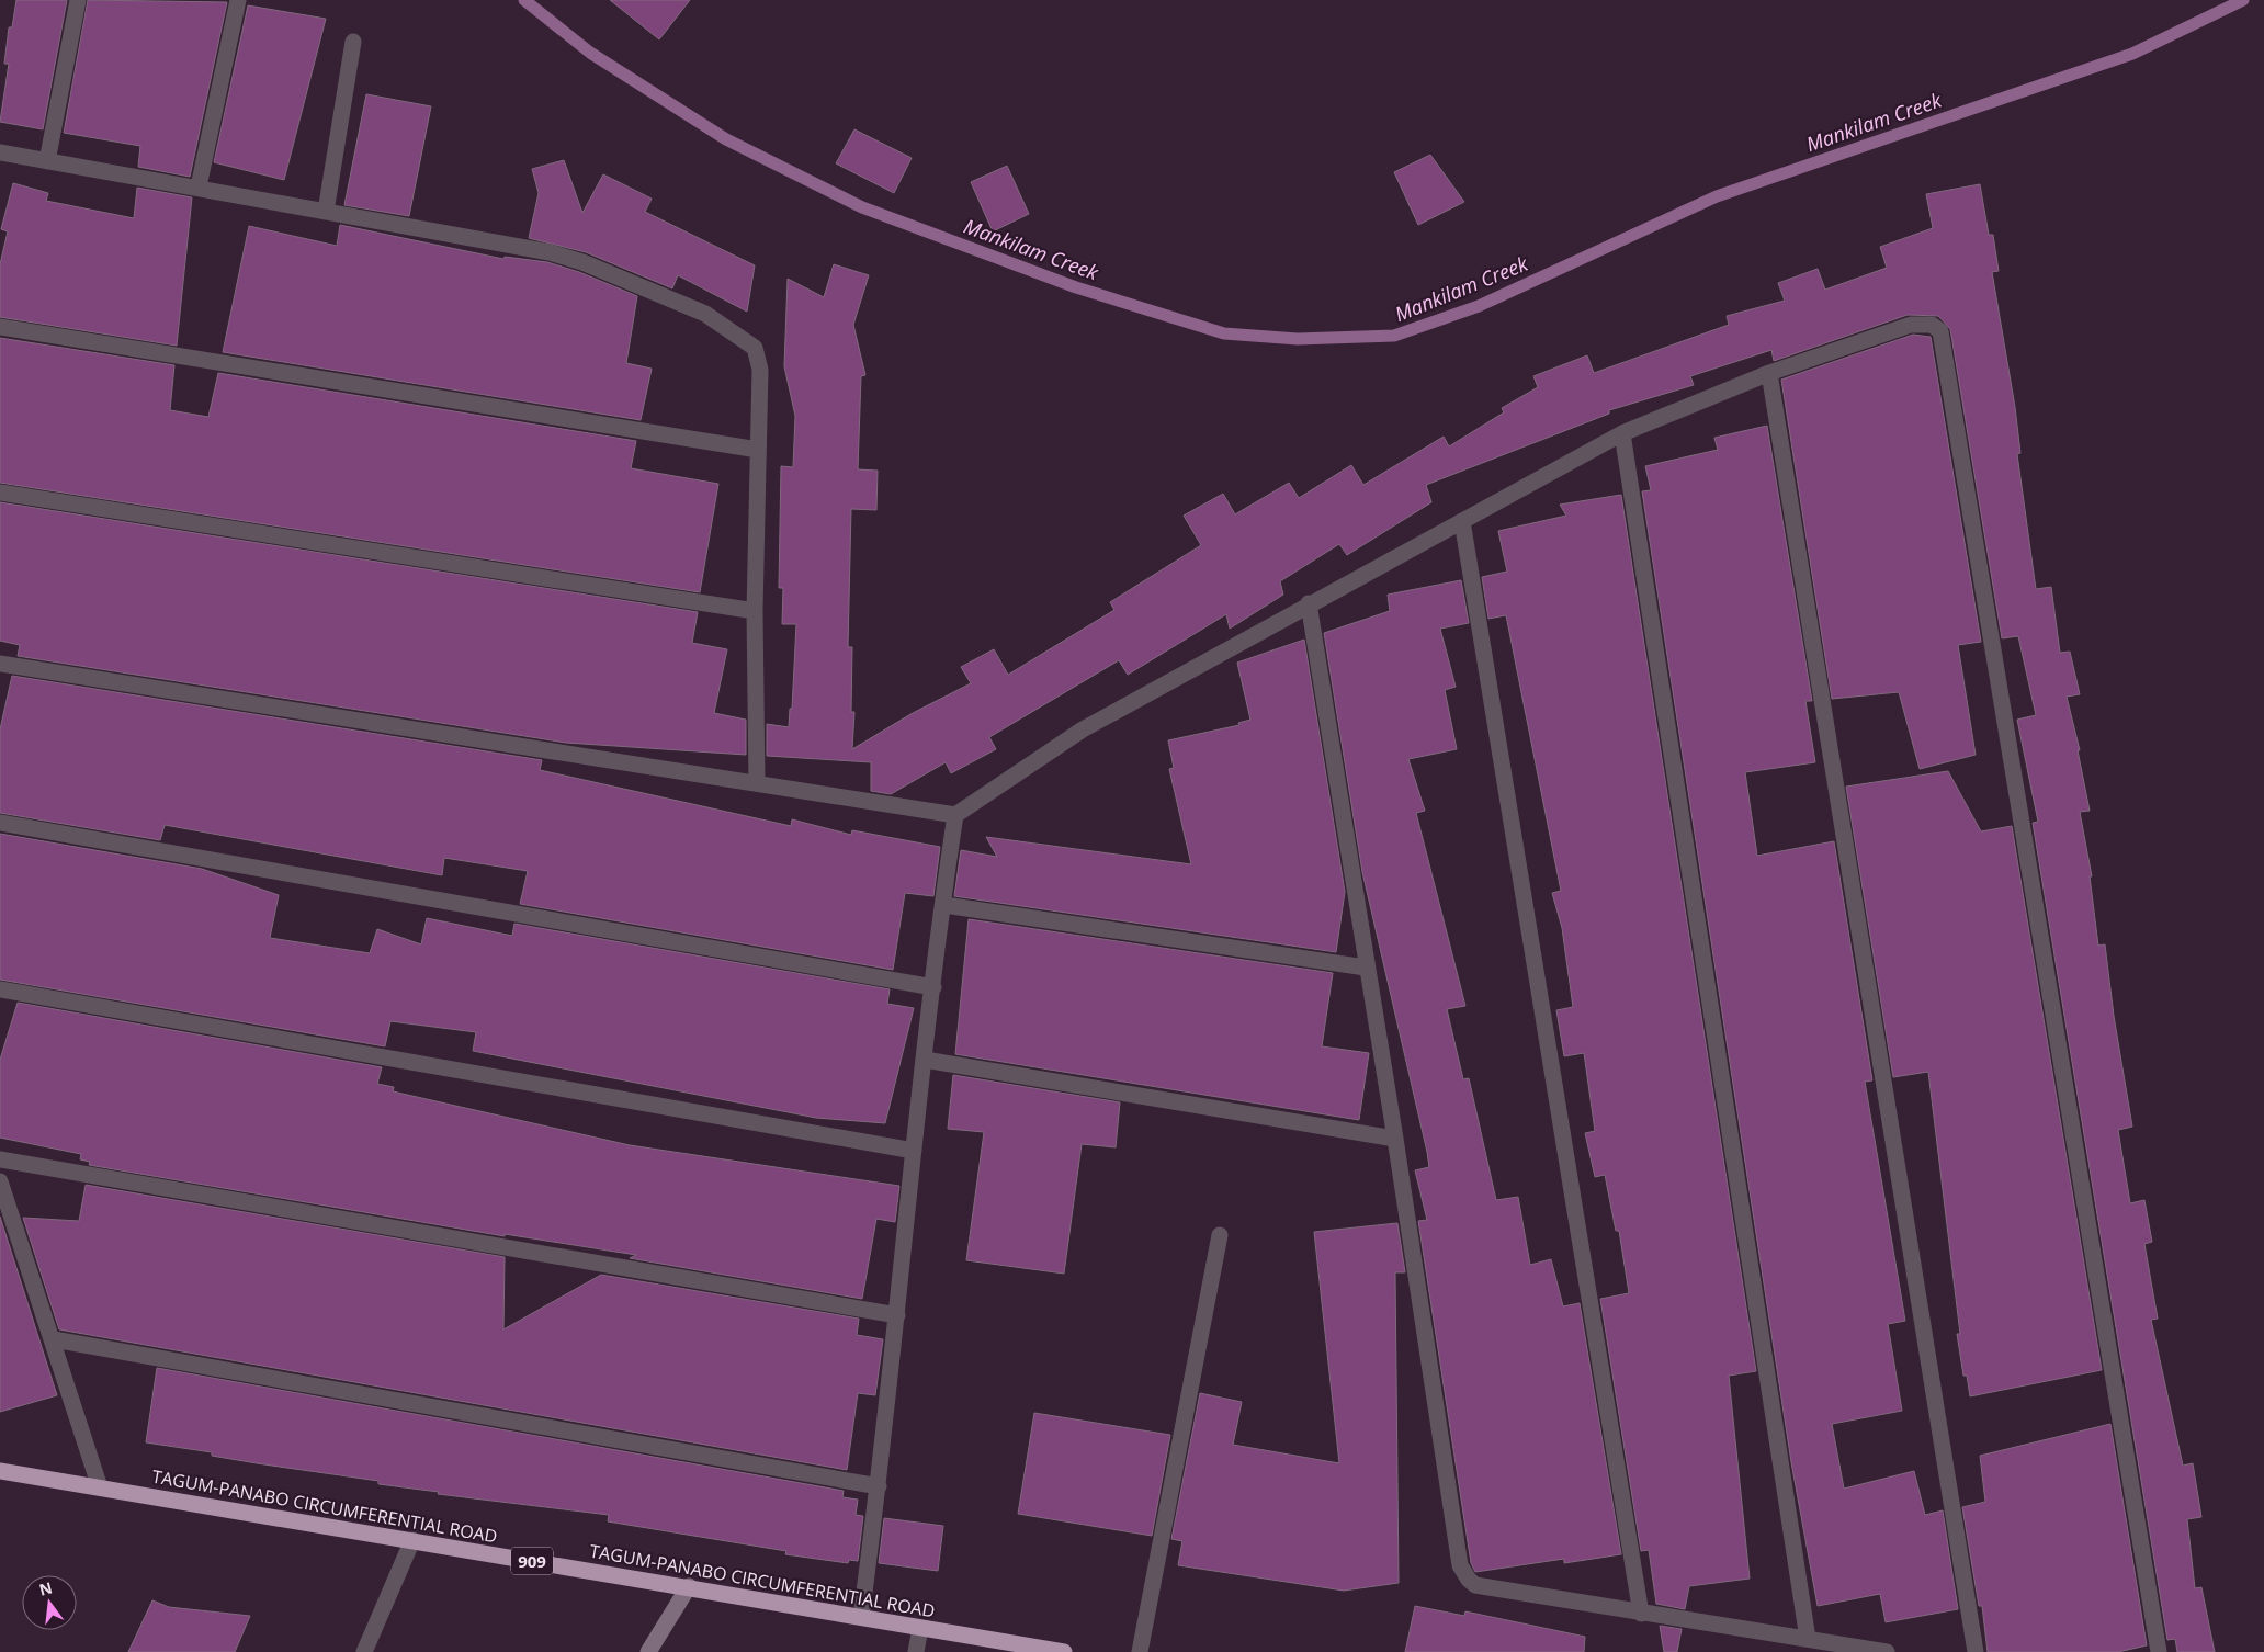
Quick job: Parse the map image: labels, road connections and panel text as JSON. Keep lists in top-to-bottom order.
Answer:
{
  "streets": {
    "highway": ["TAGUM-PANABO CIRCUMFERENTIAL ROAD", "909"]
  },
  "water": ["Mankilam Creek"],
  "north": "top"
}
